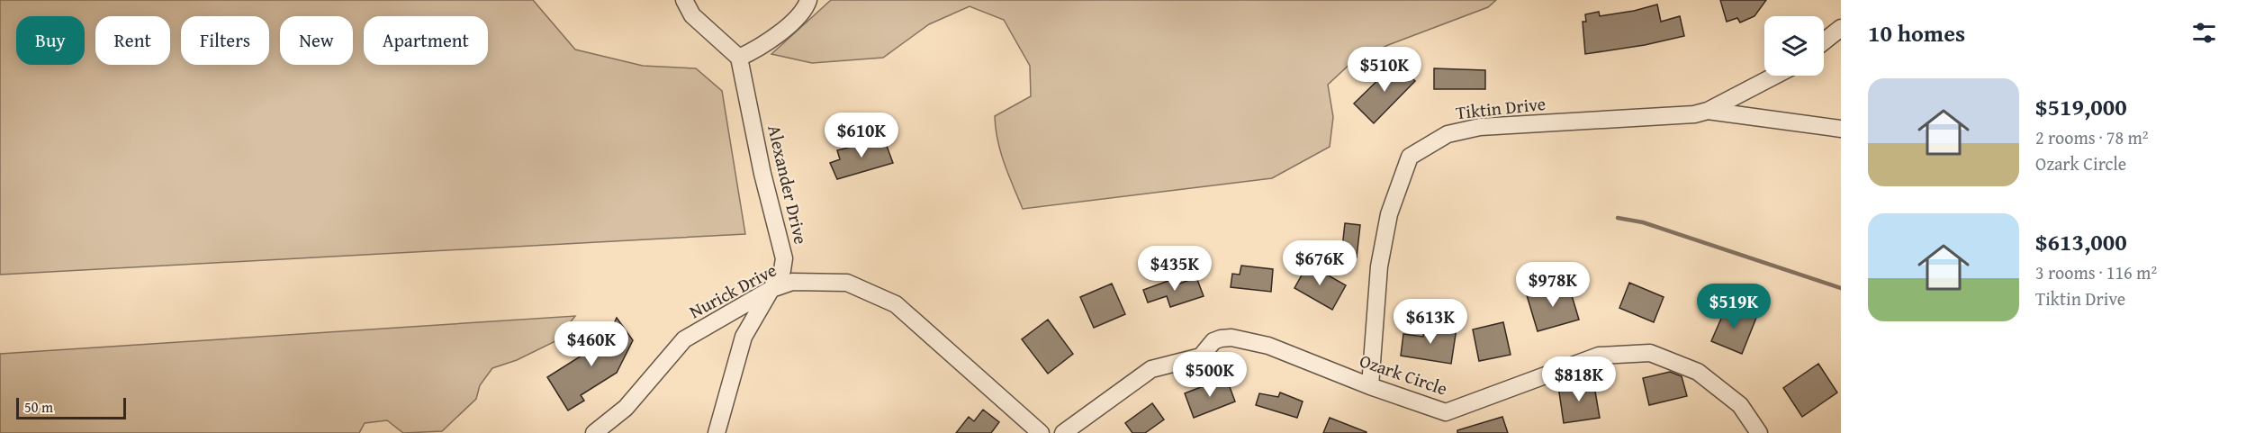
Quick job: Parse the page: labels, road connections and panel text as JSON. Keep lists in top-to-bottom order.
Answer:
{
  "streets": {
    "street": [
      "Tiktin Drive",
      "Alexander Drive",
      "Nurick Drive",
      "Ozark Circle"
    ]
  },
  "crossings": [
    ["Tiktin Drive", "Ozark Circle"],
    ["Alexander Drive", "Nurick Drive"]
  ],
  "scale_bar": "50 m",
  "page": {
    "heading": "10 homes",
    "chip": [
      "Buy",
      "Rent",
      "Filters",
      "New",
      "Apartment"
    ],
    "price": [
      "$510K",
      "$610K",
      "$676K",
      "$435K",
      "$978K",
      "$519K",
      "$613K",
      "$460K",
      "$500K",
      "$818K"
    ],
    "list": [
      {
        "name": "$519,000",
        "note": "2 rooms · 78 m² · Ozark Circle"
      },
      {
        "name": "$613,000",
        "note": "3 rooms · 116 m² · Tiktin Drive"
      }
    ],
    "scale": "50 m"
  }
}
